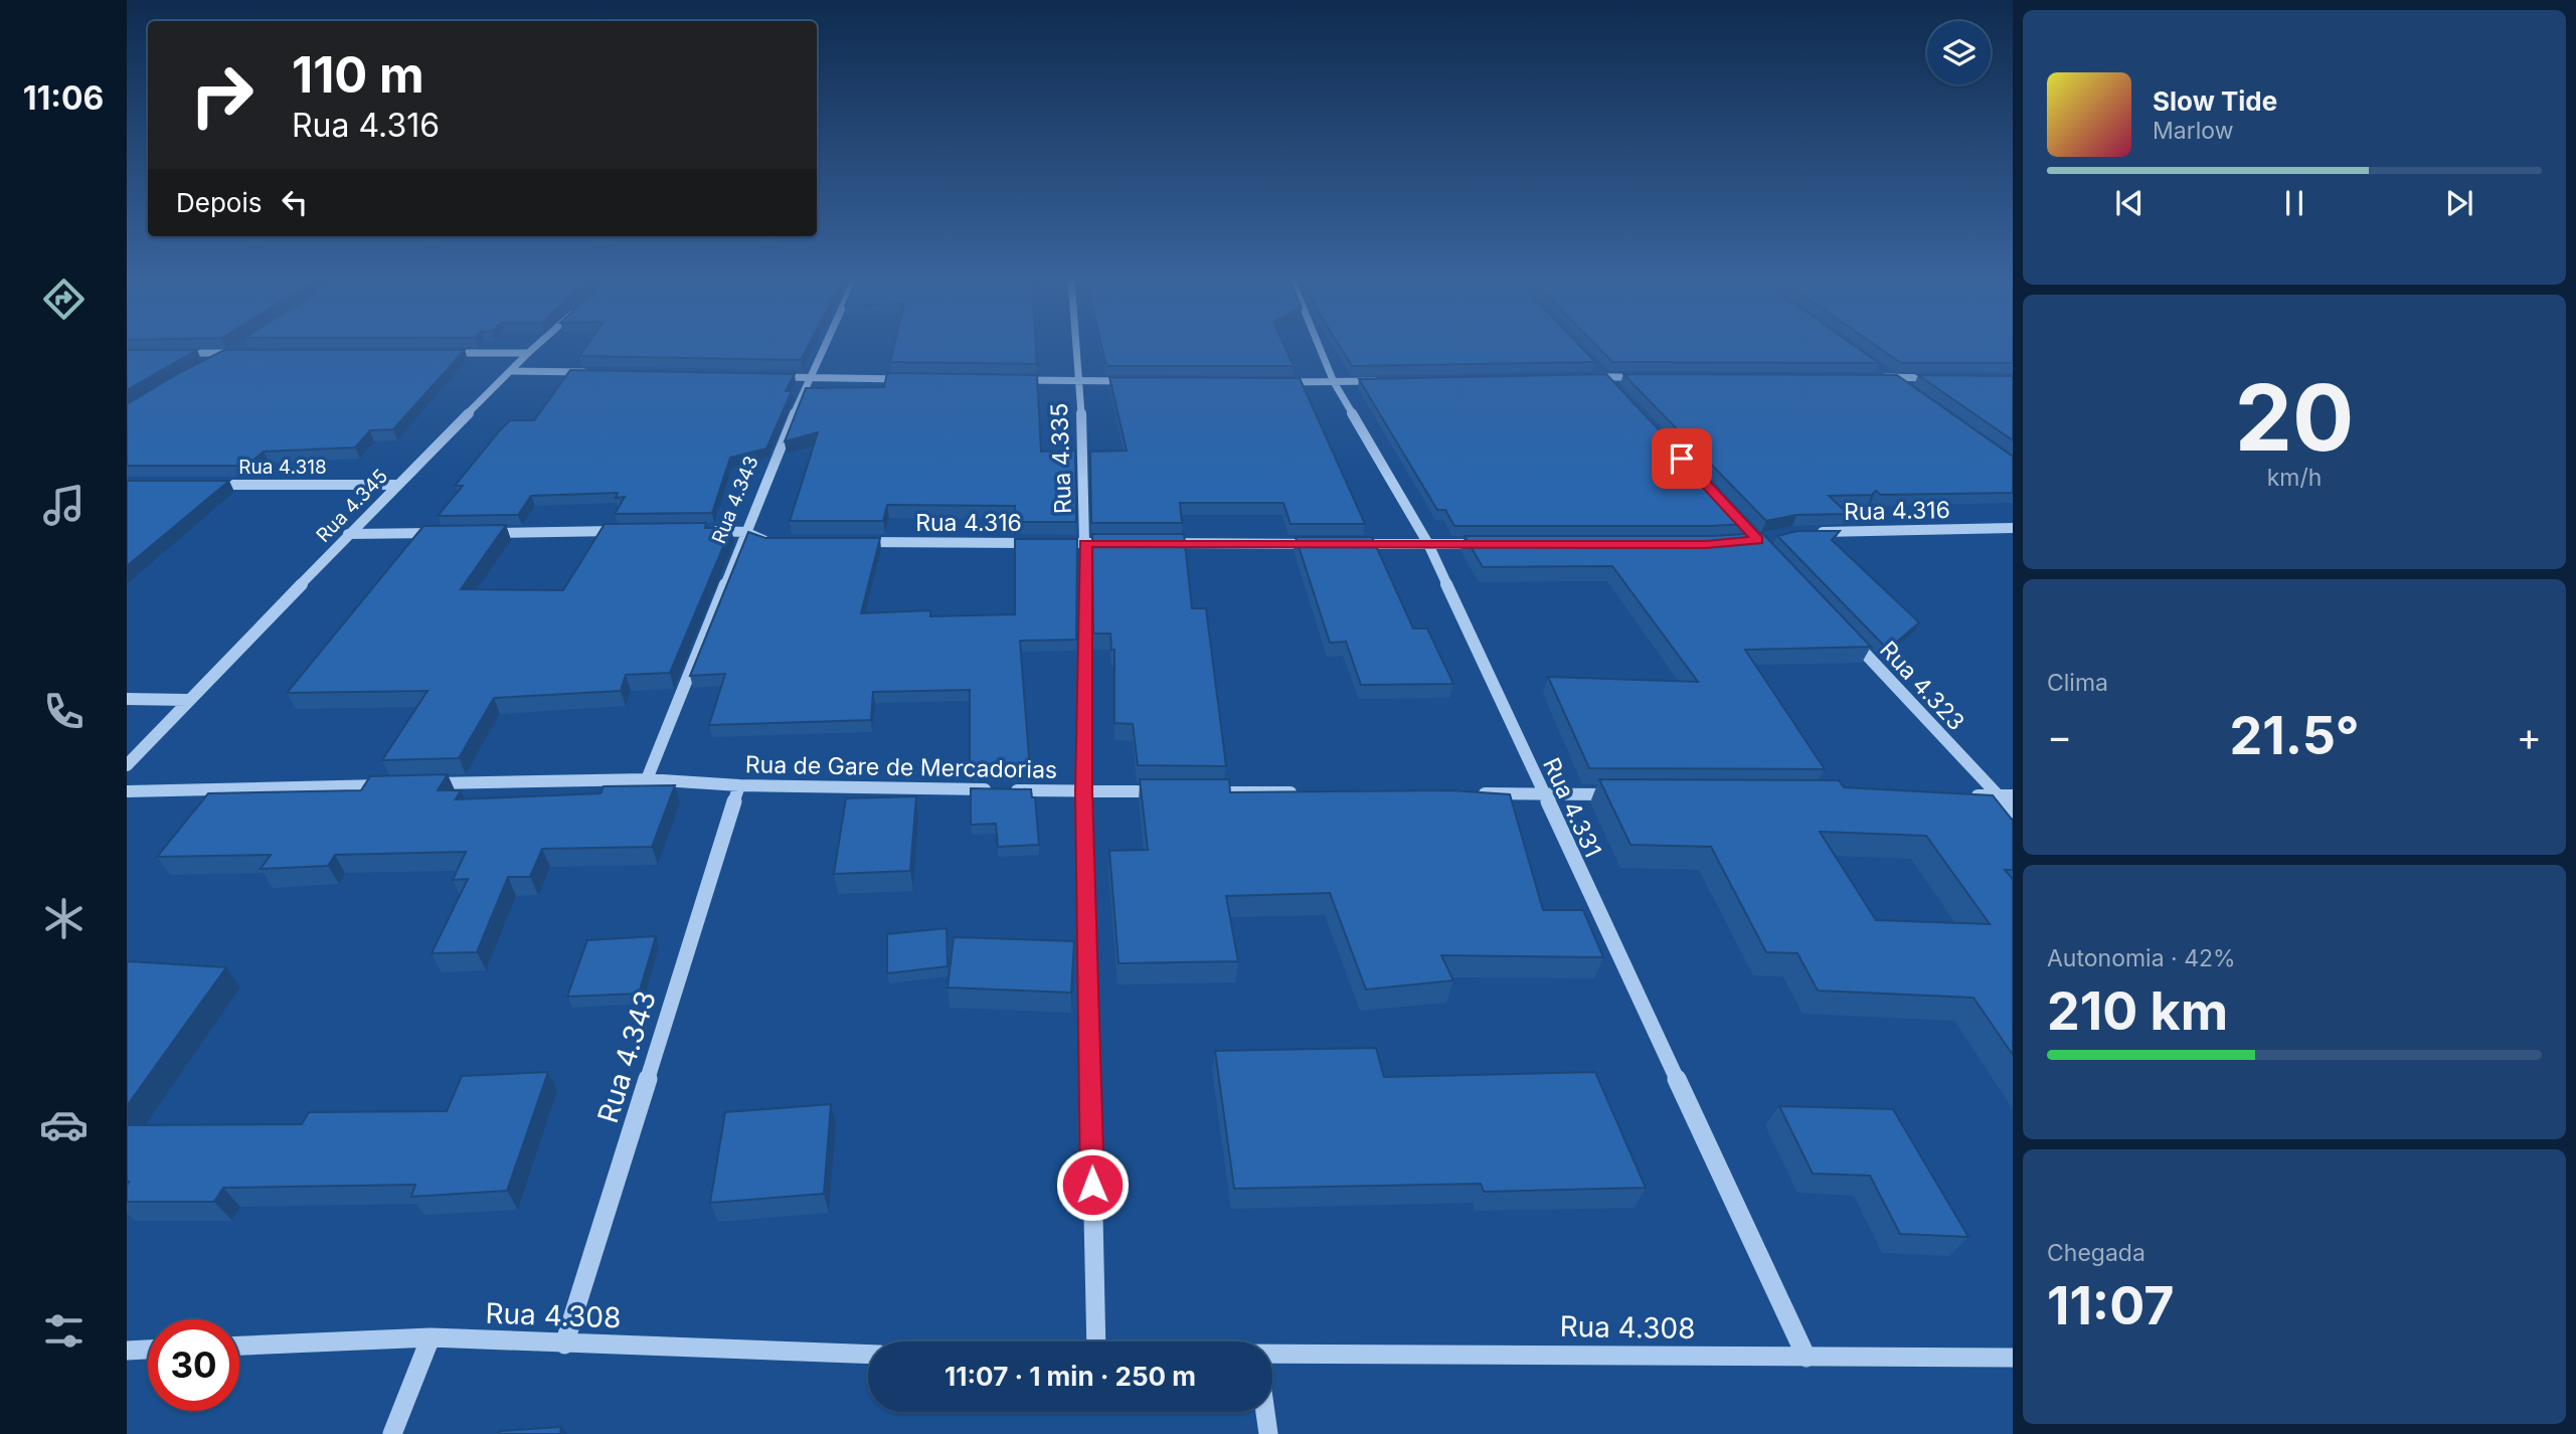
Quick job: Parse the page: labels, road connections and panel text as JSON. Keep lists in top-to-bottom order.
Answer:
{
  "streets": {
    "street": [
      "Rua 4.335",
      "Rua 4.318",
      "Rua 4.343",
      "Rua 4.345",
      "Rua 4.316",
      "Rua 4.323",
      "Rua de Gare de Mercadorias",
      "Rua 4.331",
      "Rua 4.308"
    ]
  },
  "crossings": [
    ["Rua 4.335", "Rua 4.316"],
    ["Rua 4.335", "Rua de Gare de Mercadorias"],
    ["Rua 4.318", "Rua 4.345"],
    ["Rua 4.343", "Rua de Gare de Mercadorias"],
    ["Rua 4.343", "Rua 4.308"],
    ["Rua 4.331", "Rua 4.308"]
  ],
  "page": {
    "tabs": "11:06",
    "turn": ["110 m", "Rua 4.316"],
    "song": ["Slow Tide", "Marlow"],
    "then": "Depois",
    "tile": [
      ["20", "km/h"],
      "Clima",
      ["Autonomia · 42%", "210 km"],
      ["Chegada", "11:07"]
    ],
    "heat": ["−", "21.5°", "+"],
    "limit": "30",
    "trip": "11:07 · 1 min · 250 m"
  }
}
